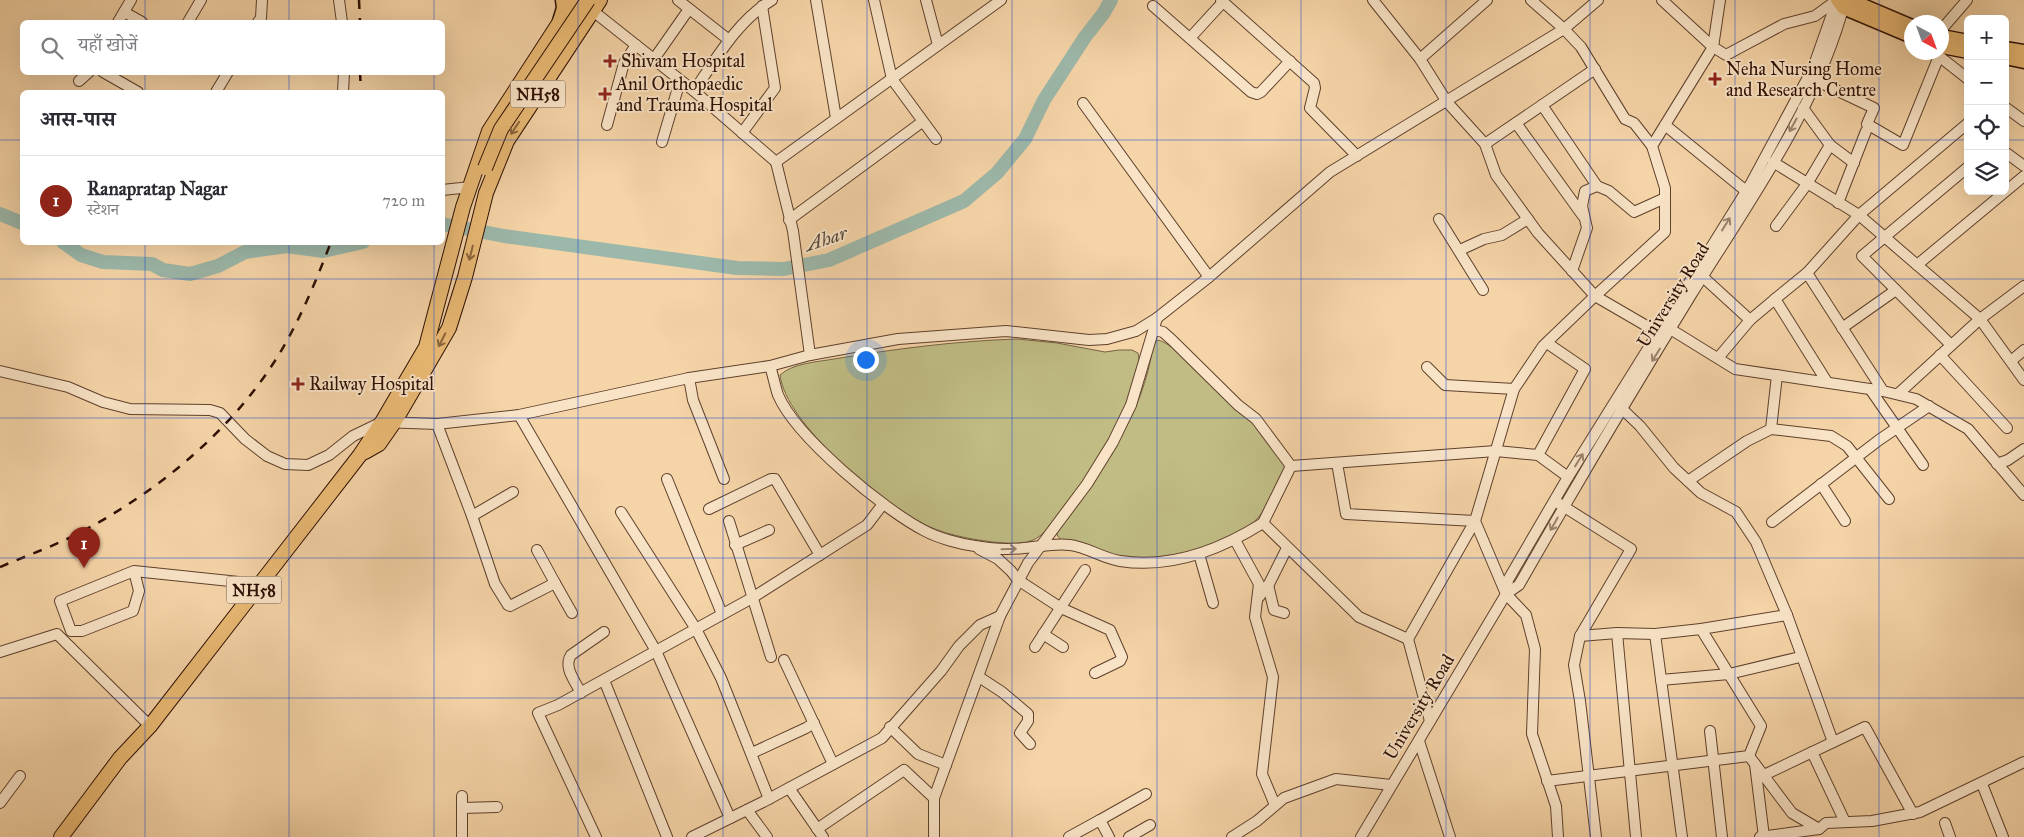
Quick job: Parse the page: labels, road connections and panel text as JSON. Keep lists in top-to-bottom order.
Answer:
{
  "streets": {
    "highway": ["NH58"],
    "street": ["University Road"]
  },
  "water": ["Ahar"],
  "places": {
    "health": [
      "Shivam Hospital",
      "Neha Nursing Home and Research Centre",
      "Anil Orthopaedic and Trauma Hospital",
      "Railway Hospital"
    ]
  },
  "north": "bottom right",
  "page": {
    "map_buttons": ["+", "−"],
    "search": "यहाँ खोजें",
    "heading": "आस-पास",
    "list": [
      {
        "mark": "1",
        "name": "Ranapratap Nagar",
        "note": "स्टेशन",
        "value": "720 m"
      }
    ],
    "pins": "1"
  }
}
